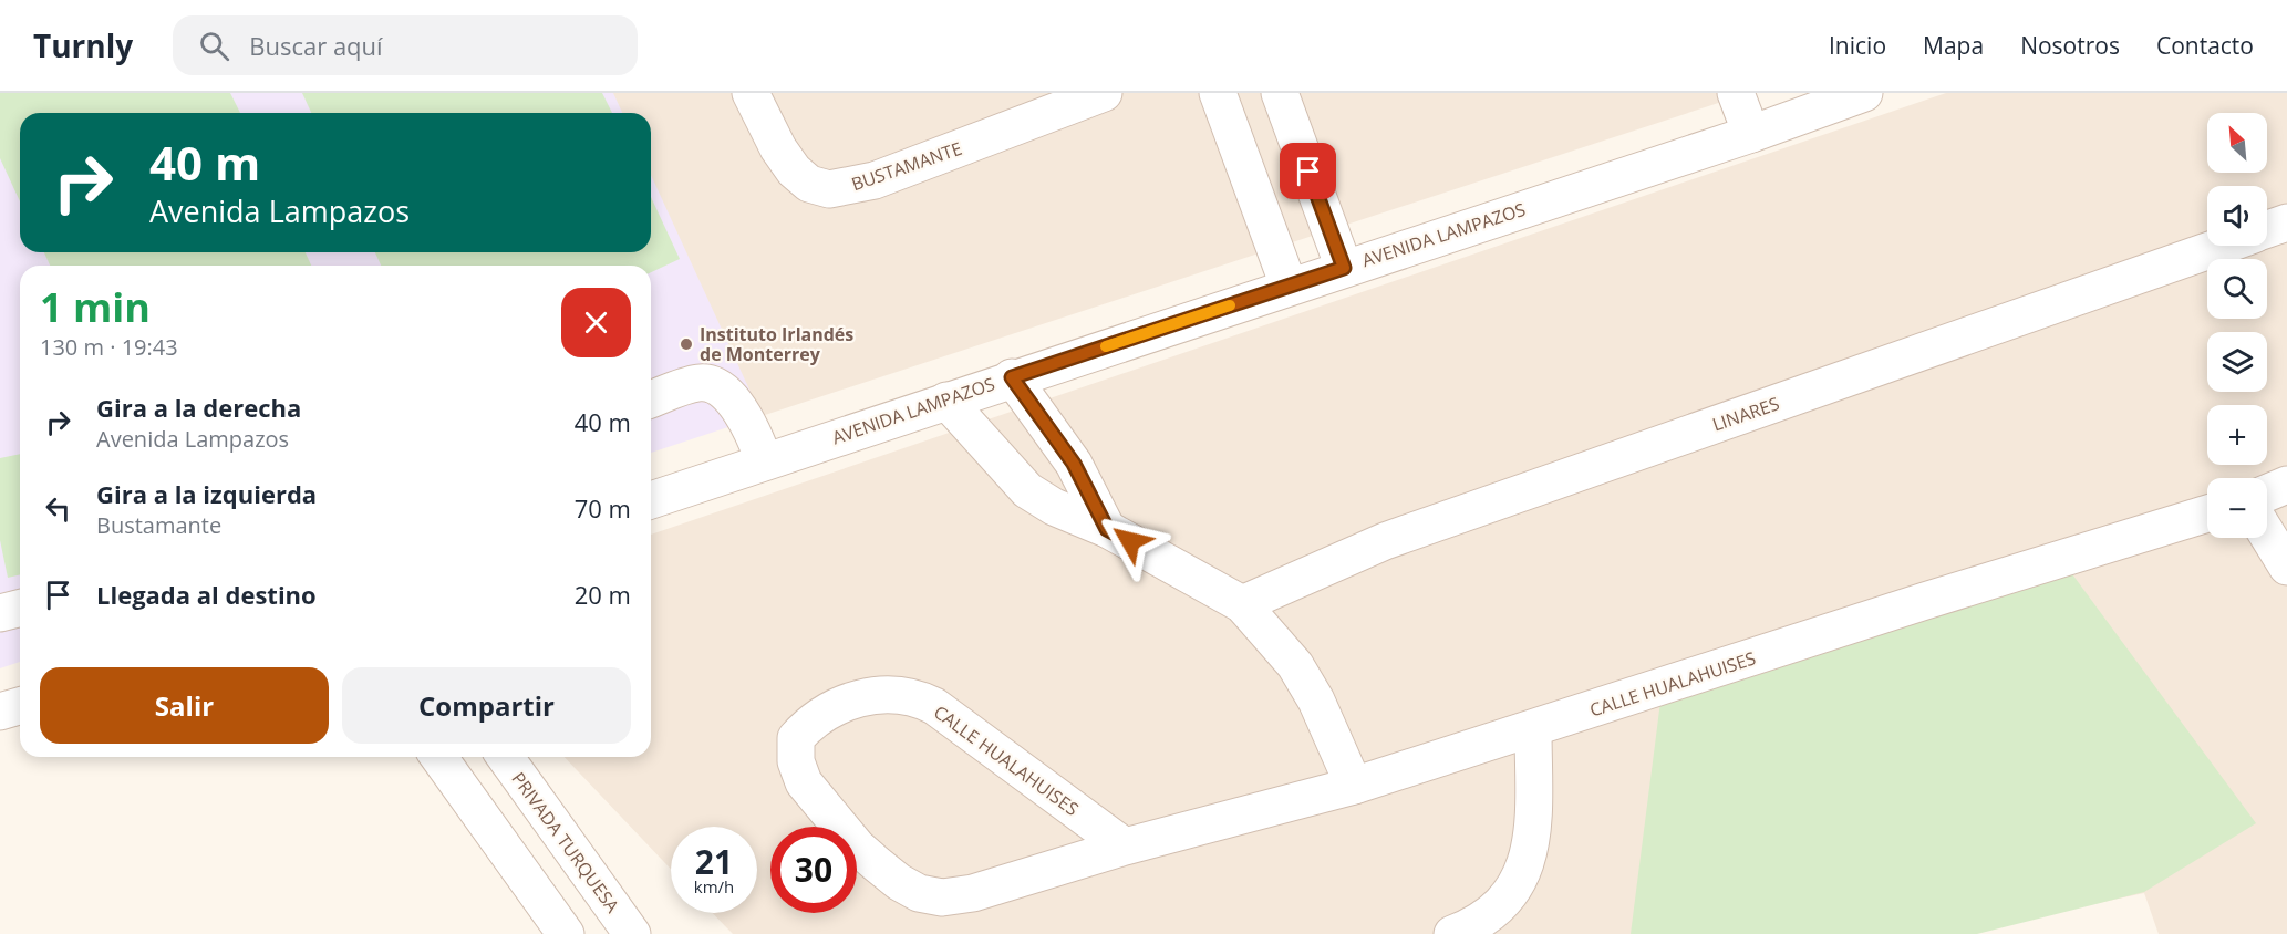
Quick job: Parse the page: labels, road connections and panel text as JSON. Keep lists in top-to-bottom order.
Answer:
{
  "streets": {
    "street": [
      "BUSTAMANTE",
      "AVENIDA LAMPAZOS",
      "LINARES",
      "CALLE HUALAHUISES",
      "PRIVADA TURQUESA"
    ]
  },
  "places": ["Instituto Irlandés de Monterrey"],
  "north": "top left",
  "page": {
    "header": "Turnly",
    "search": "Buscar aquí",
    "nav": [
      "Inicio",
      "Mapa",
      "Nosotros",
      "Contacto"
    ],
    "map_buttons": ["+", "−"],
    "turn": ["40 m", "Avenida Lampazos"],
    "heading": ["1 min", "130 m · 19:43"],
    "list": [
      {
        "name": "Gira a la derecha",
        "note": "Avenida Lampazos",
        "value": "40 m"
      },
      {
        "name": "Gira a la izquierda",
        "note": "Bustamante",
        "value": "70 m"
      },
      {
        "name": "Llegada al destino",
        "value": "20 m"
      }
    ],
    "buttons": ["Salir", "Compartir"],
    "speed": "21 km/h",
    "limit": "30"
  }
}
